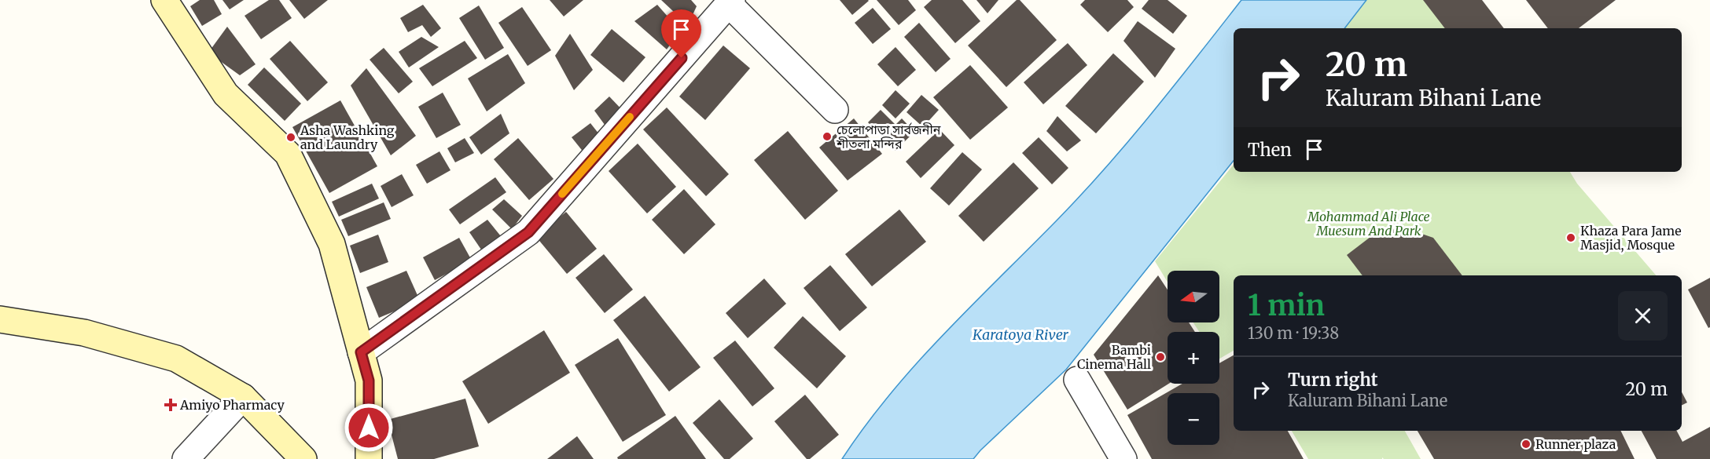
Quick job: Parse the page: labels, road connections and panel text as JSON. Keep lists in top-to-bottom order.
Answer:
{
  "water": ["Karatoya River"],
  "parks": ["Mohammad Ali Place Muesum And Park"],
  "places": {
    "other": [
      "চেলোপাড়া সার্বজনীন শীতলা মন্দির",
      "Asha Washking and Laundry",
      "Khaza Para Jame Masjid, Mosque",
      "Bambi Cinema Hall",
      "Runner plaza"
    ],
    "health": ["Amiyo Pharmacy"]
  },
  "north": "left",
  "page": {
    "turn": ["20 m", "Kaluram Bihani Lane"],
    "then": "Then",
    "map_buttons": ["+", "−"],
    "heading": ["1 min", "130 m · 19:38"],
    "list": [
      {
        "name": "Turn right",
        "note": "Kaluram Bihani Lane",
        "value": "20 m"
      }
    ]
  }
}
